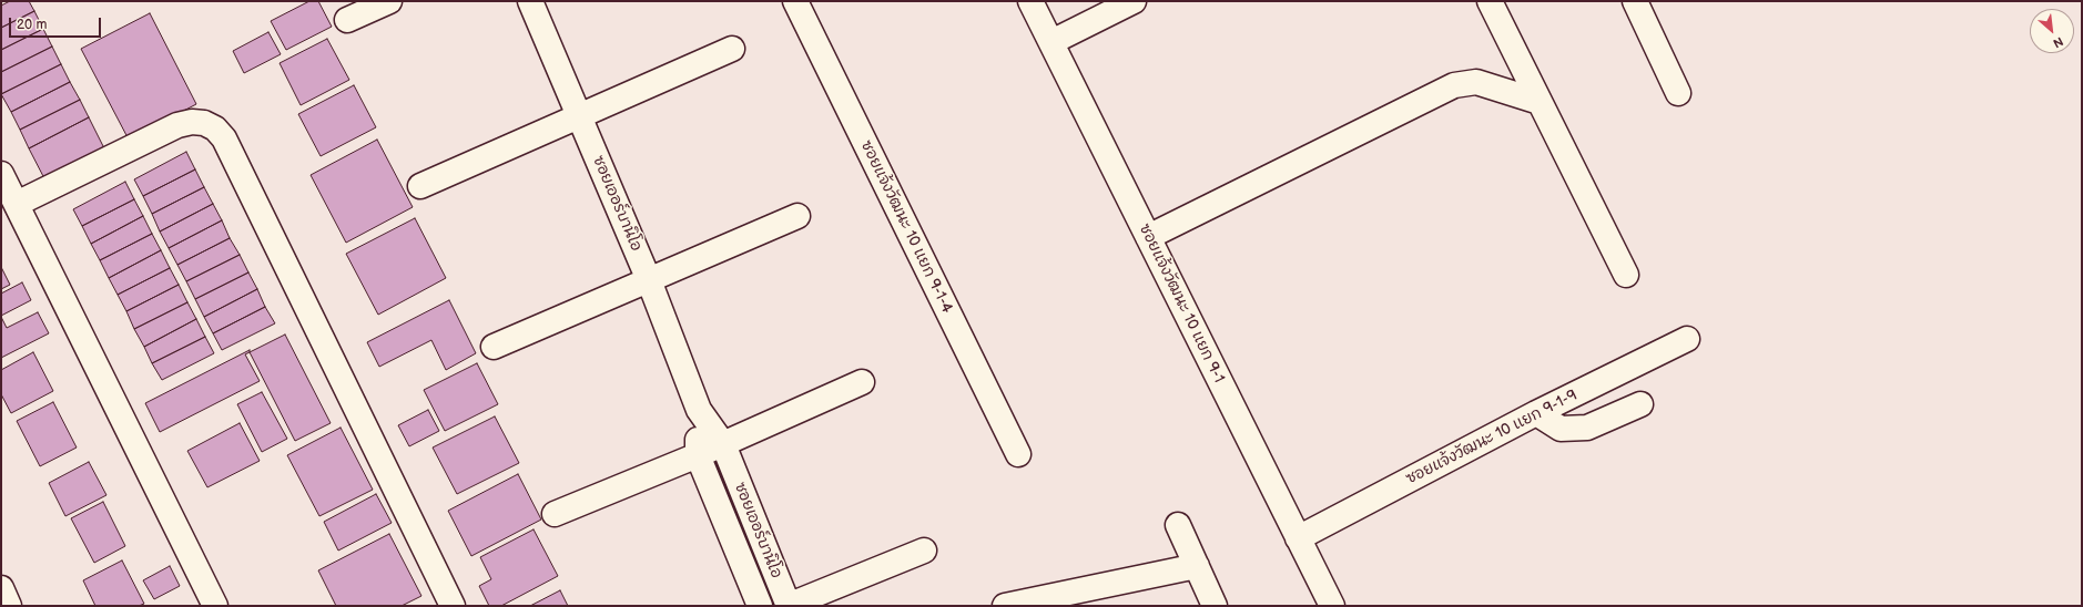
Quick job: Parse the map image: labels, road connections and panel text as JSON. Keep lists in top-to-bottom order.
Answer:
{
  "streets": {
    "street": [
      "ซอยเออร์บานิโอ",
      "ซอยแจ้งวัฒนะ 10 แยก 9-1-4",
      "ซอยแจ้งวัฒนะ 10 แยก 9-1",
      "ซอยแจ้งวัฒนะ 10 แยก 9-1-9"
    ]
  },
  "crossings": [
    ["ซอยแจ้งวัฒนะ 10 แยก 9-1", "ซอยแจ้งวัฒนะ 10 แยก 9-1-9"]
  ],
  "scale_bar": "20 m",
  "north": "bottom right"
}
